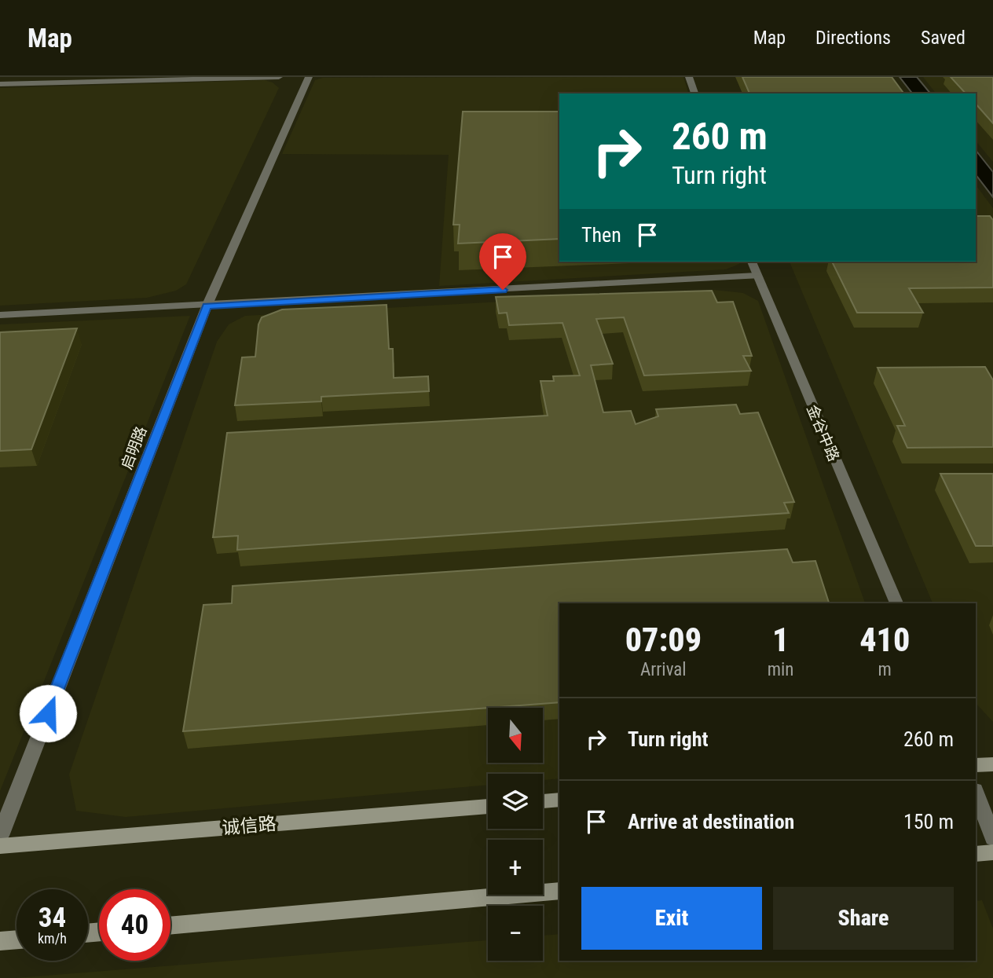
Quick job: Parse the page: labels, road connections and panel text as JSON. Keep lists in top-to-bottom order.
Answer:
{
  "streets": {
    "main road": ["诚信路"],
    "street": ["金谷中路", "启明路"]
  },
  "north": "bottom",
  "page": {
    "header": "Map",
    "nav": ["Map", "Directions", "Saved"],
    "turn": ["260 m", "Turn right"],
    "then": "Then",
    "eta": [
      "07:09",
      "Arrival",
      "1",
      "min",
      "410",
      "m"
    ],
    "list": [
      {
        "name": "Turn right",
        "value": "260 m"
      },
      {
        "name": "Arrive at destination",
        "value": "150 m"
      }
    ],
    "map_buttons": ["+", "−"],
    "buttons": ["Exit", "Share"],
    "speed": "34 km/h",
    "limit": "40"
  }
}
